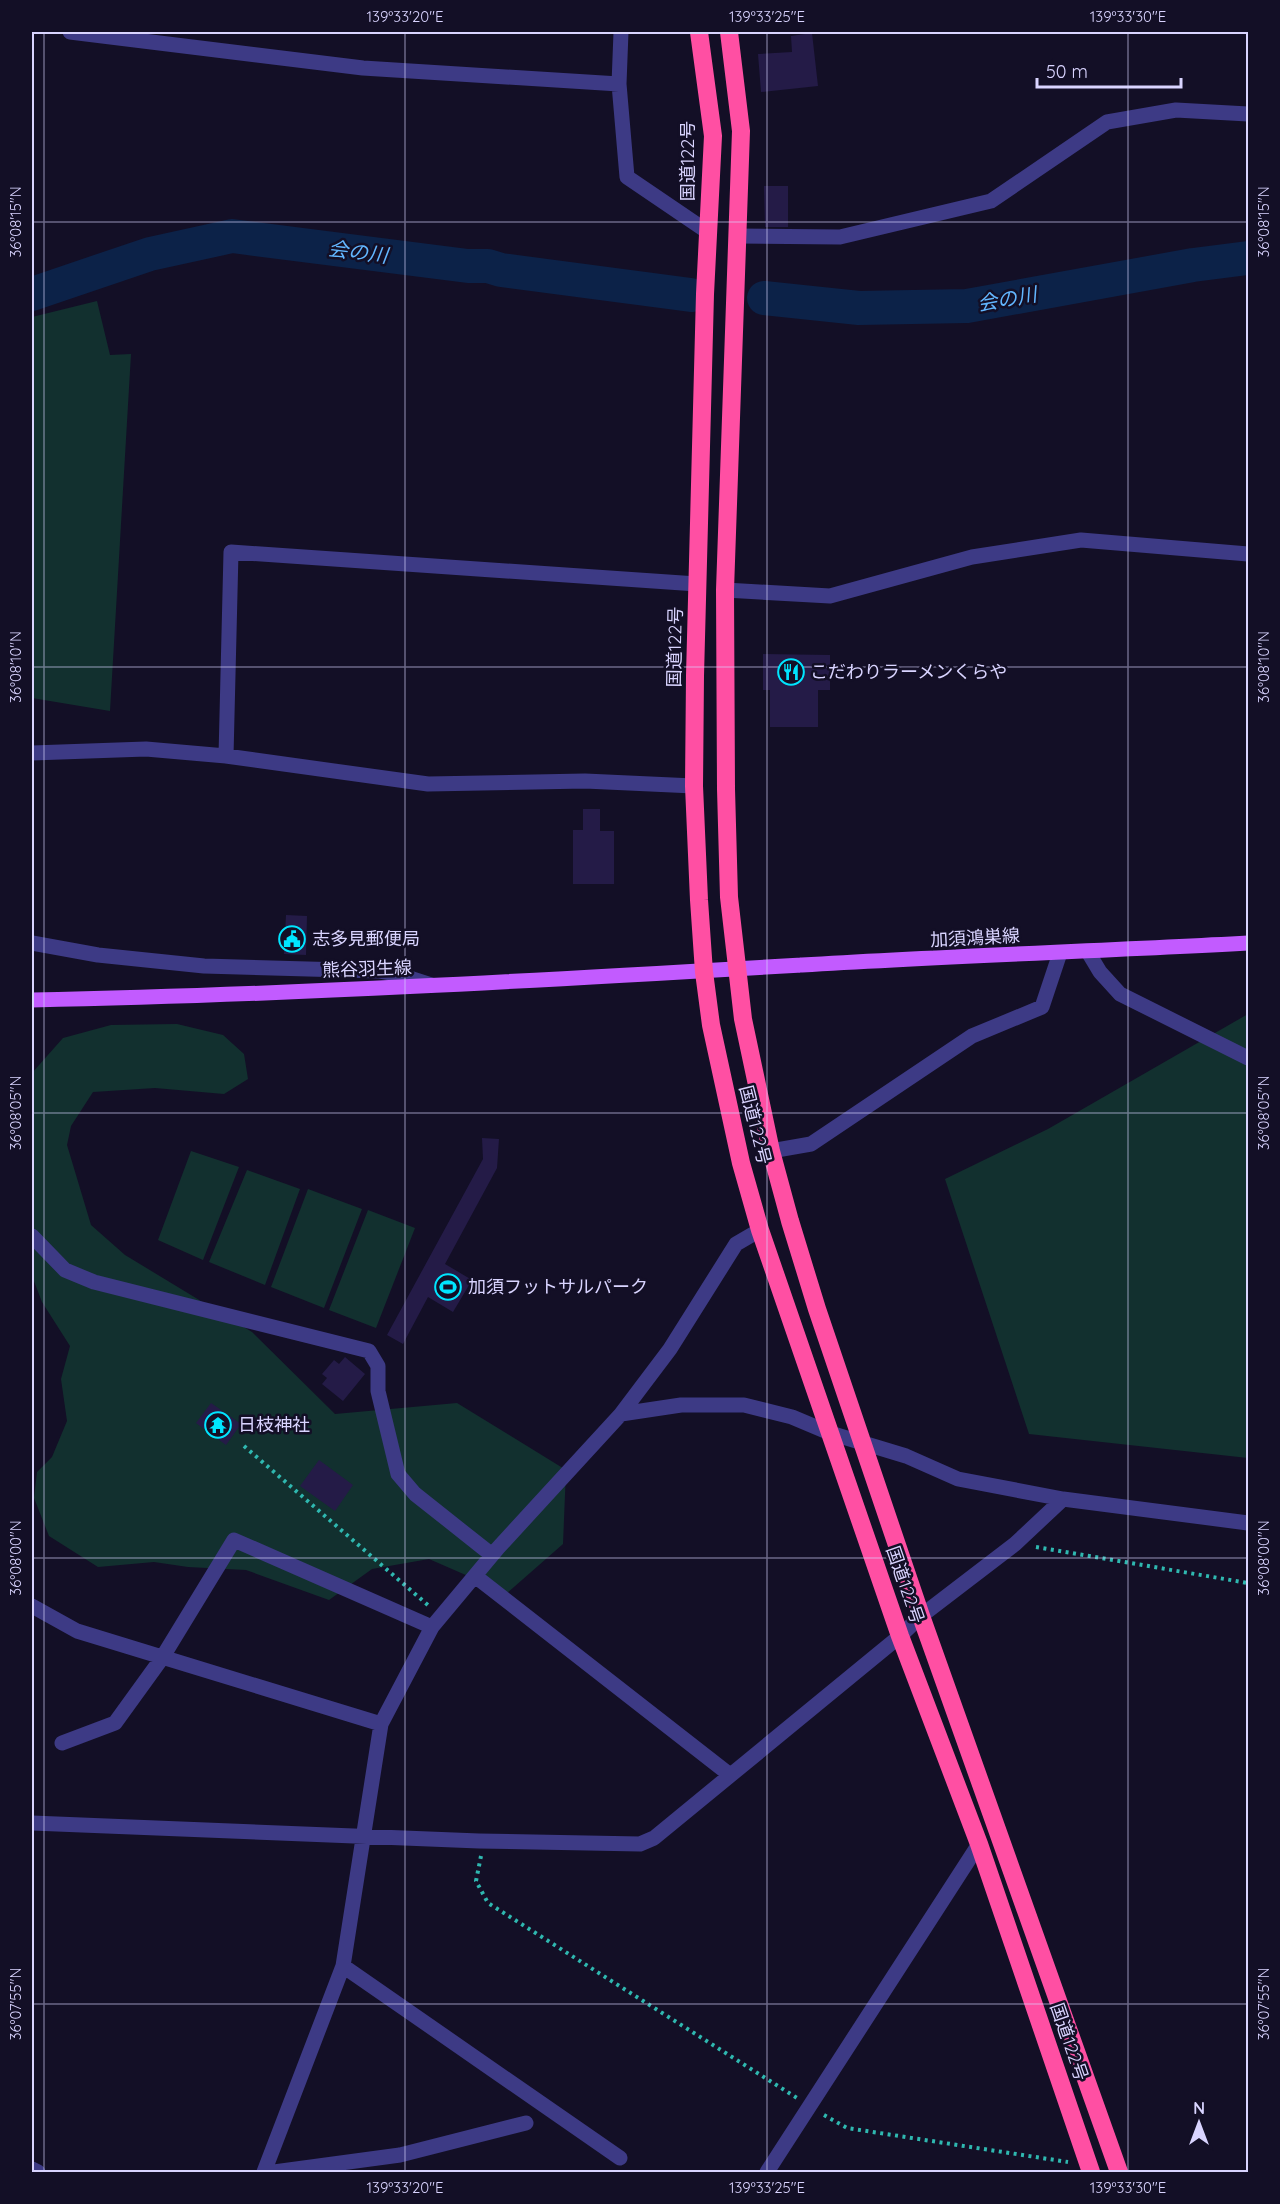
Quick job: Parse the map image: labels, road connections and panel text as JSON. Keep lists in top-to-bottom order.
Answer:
{
  "streets": {
    "highway": ["国道122号"],
    "main road": ["加須鴻巣線", "熊谷羽生線"]
  },
  "crossings": [
    ["国道122号", "加須鴻巣線"],
    ["国道122号", "熊谷羽生線"],
    ["加須鴻巣線", "熊谷羽生線"]
  ],
  "water": ["会の川"],
  "places": {
    "restaurant": ["こだわりラーメンくらや"],
    "public building": ["志多見郵便局"],
    "sports": ["加須フットサルパーク"],
    "temple": ["日枝神社"]
  },
  "scale_bar": "50 m",
  "north": "top",
  "coordinates": [
    "139°33'20\"E",
    "139°33'25\"E",
    "139°33'30\"E",
    "36°08'15\"N",
    "36°08'10\"N",
    "36°08'05\"N",
    "36°08'00\"N",
    "36°07'55\"N"
  ]
}
